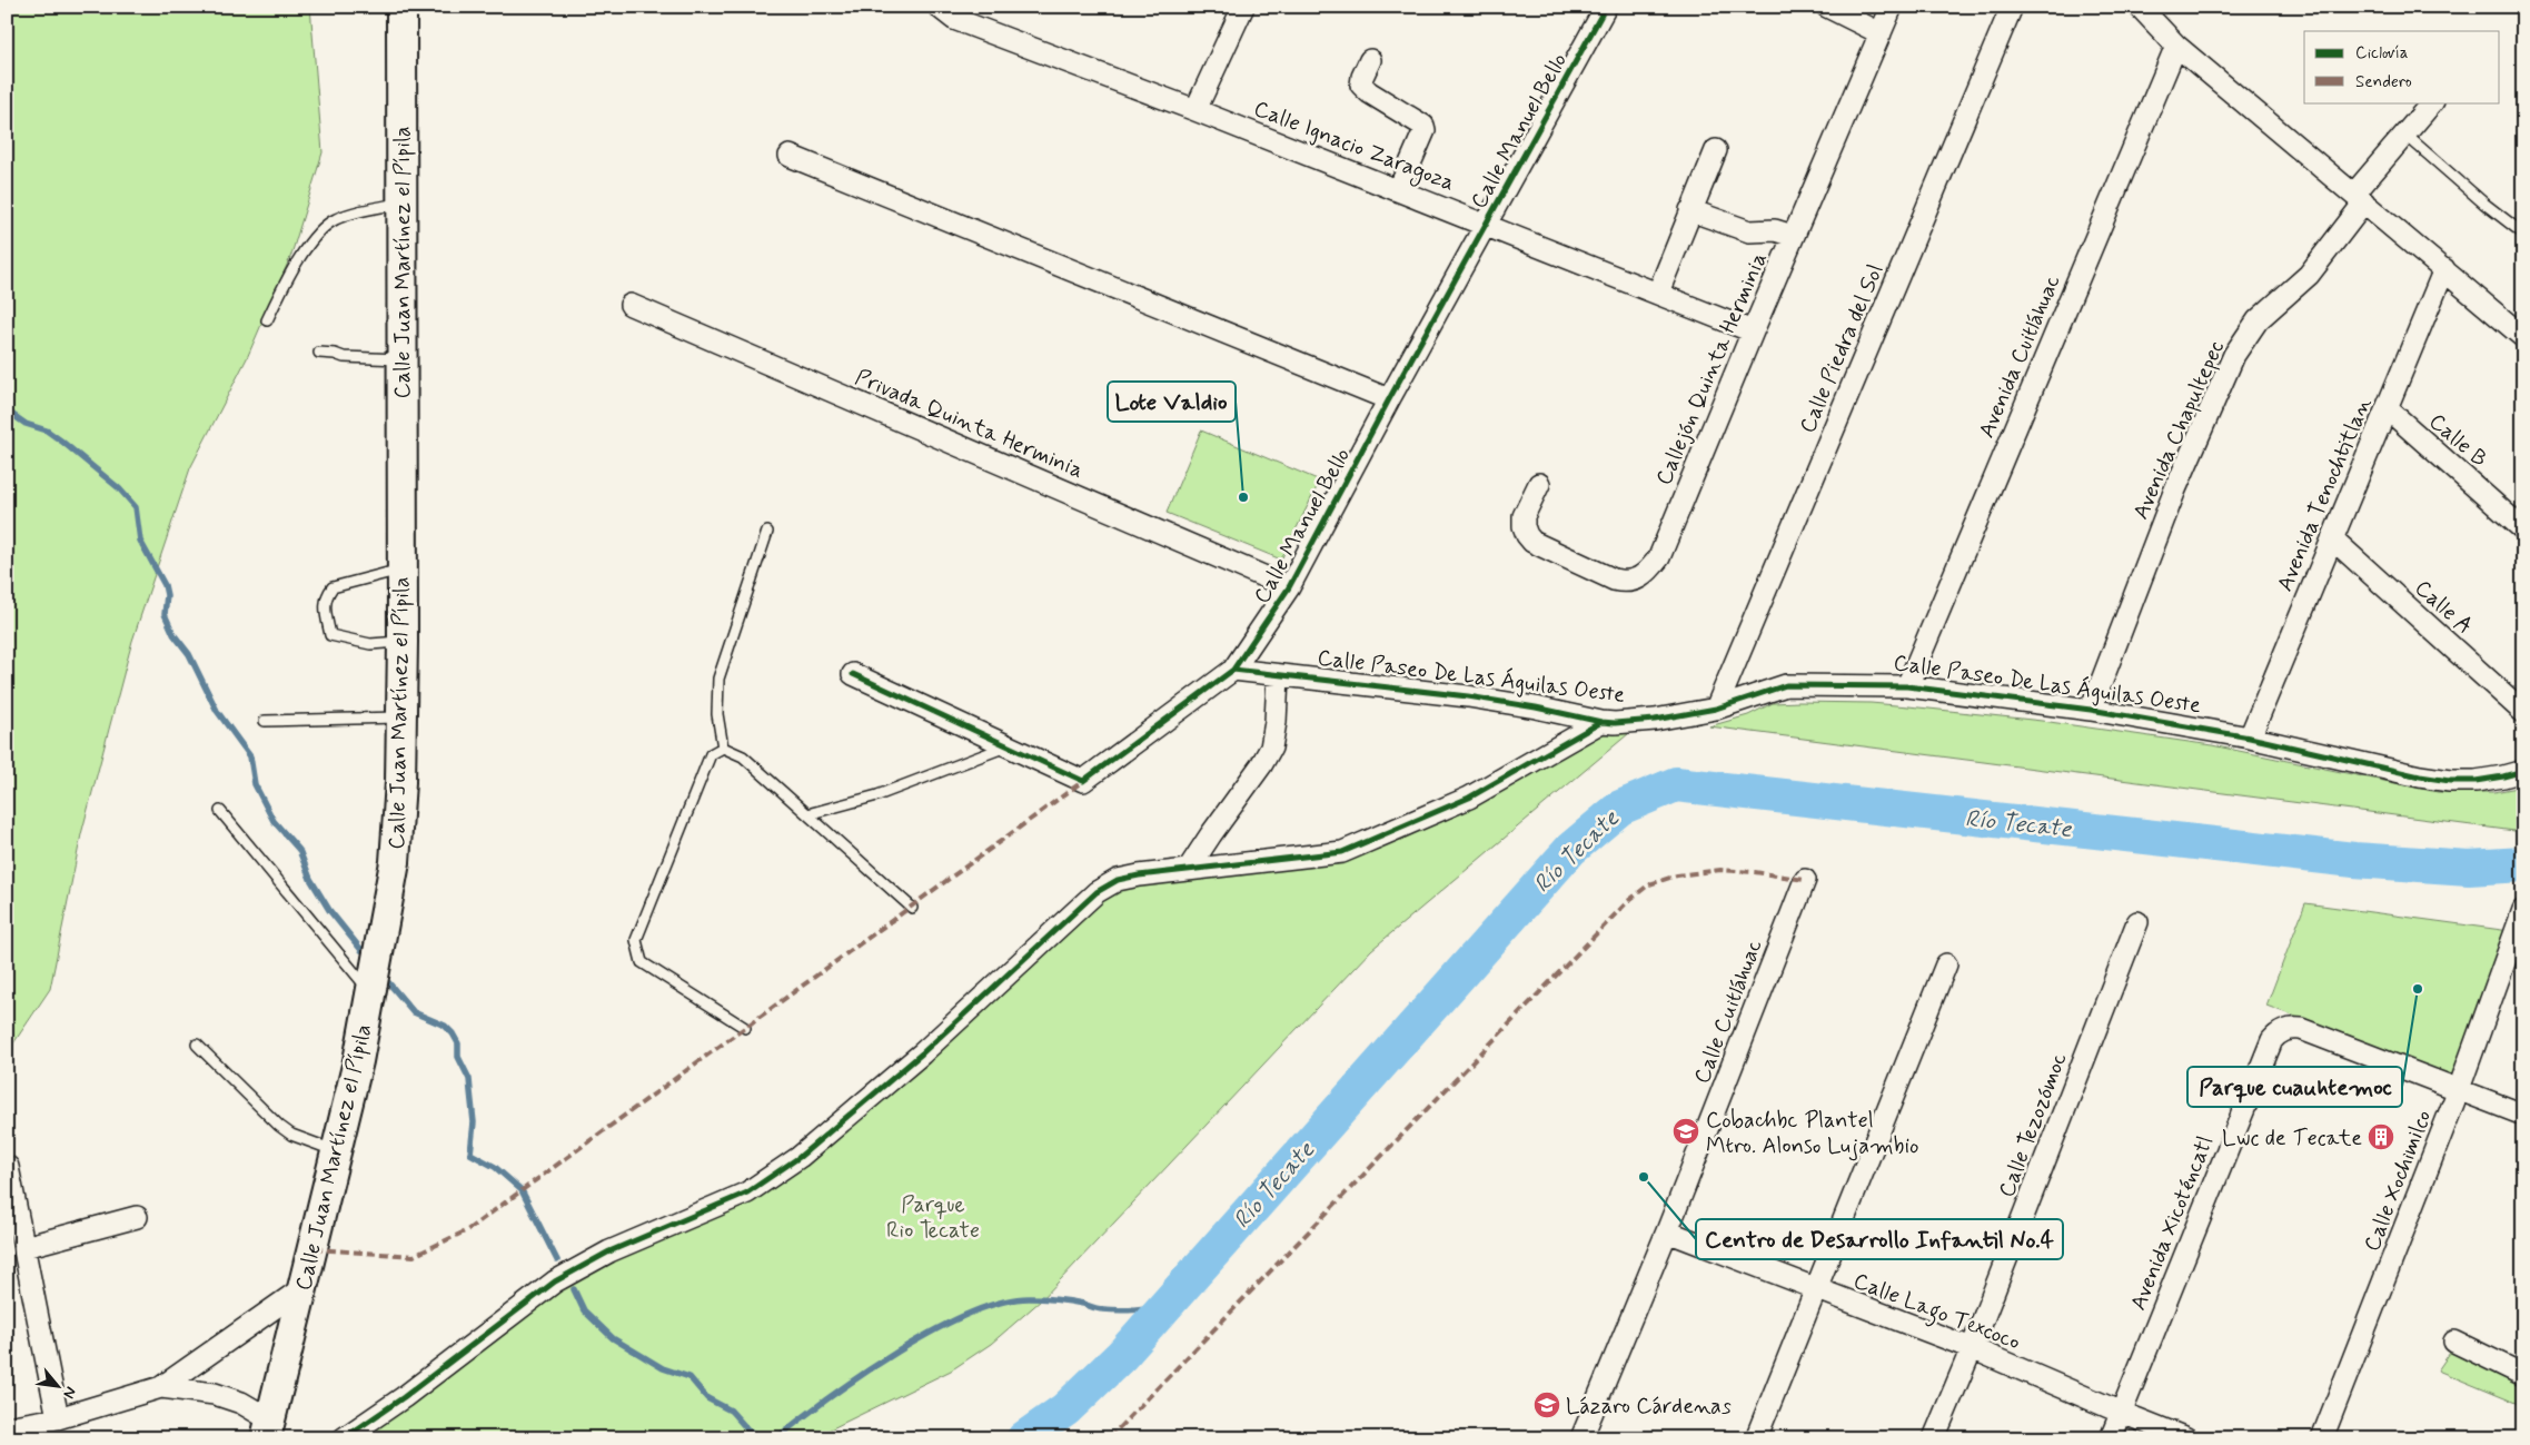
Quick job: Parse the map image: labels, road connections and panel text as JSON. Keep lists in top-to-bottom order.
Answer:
{
  "streets": {
    "main road": ["Calle Juan Martínez el Pípila"],
    "street": [
      "Calle Manuel Bello",
      "Calle Ignacio Zaragoza",
      "Calle Piedra del Sol",
      "Avenida Cuitláhuac",
      "Callejón Quinta Herminia",
      "Privada Quinta Herminia",
      "Avenida Chapultepec",
      "Calle B",
      "Avenida Tenochtitlan",
      "Calle A",
      "Calle Paseo De Las Águilas Oeste",
      "Calle Cuitláhuac",
      "Calle Tezozómoc",
      "Calle Xochimilco",
      "Avenida Xicoténcatl",
      "Calle Lago Texcoco"
    ]
  },
  "crossings": [
    ["Calle Manuel Bello", "Calle Ignacio Zaragoza"],
    ["Calle Manuel Bello", "Privada Quinta Herminia"],
    ["Calle Manuel Bello", "Calle Paseo De Las Águilas Oeste"],
    ["Calle Ignacio Zaragoza", "Callejón Quinta Herminia"],
    ["Calle Piedra del Sol", "Calle Paseo De Las Águilas Oeste"],
    ["Avenida Cuitláhuac", "Calle Paseo De Las Águilas Oeste"],
    ["Avenida Chapultepec", "Calle Paseo De Las Águilas Oeste"],
    ["Calle B", "Avenida Tenochtitlan"],
    ["Avenida Tenochtitlan", "Calle A"],
    ["Avenida Tenochtitlan", "Calle Paseo De Las Águilas Oeste"],
    ["Calle Cuitláhuac", "Calle Lago Texcoco"],
    ["Calle Tezozómoc", "Calle Lago Texcoco"],
    ["Calle Xochimilco", "Avenida Xicoténcatl"],
    ["Avenida Xicoténcatl", "Calle Lago Texcoco"]
  ],
  "water": ["Río Tecate"],
  "parks": ["Parque Rio Tecate"],
  "places": {
    "other": ["Lote Valdio", "Parque cuauhtemoc", "Centro de Desarrollo Infantil No.4"],
    "school or university": ["Cobachbc Plantel Mtro. Alonso Lujambio", "Lázaro Cárdenas"],
    "building": ["Lwc de Tecate"]
  },
  "legend": ["Ciclovía", "Sendero"],
  "north": "bottom right"
}
